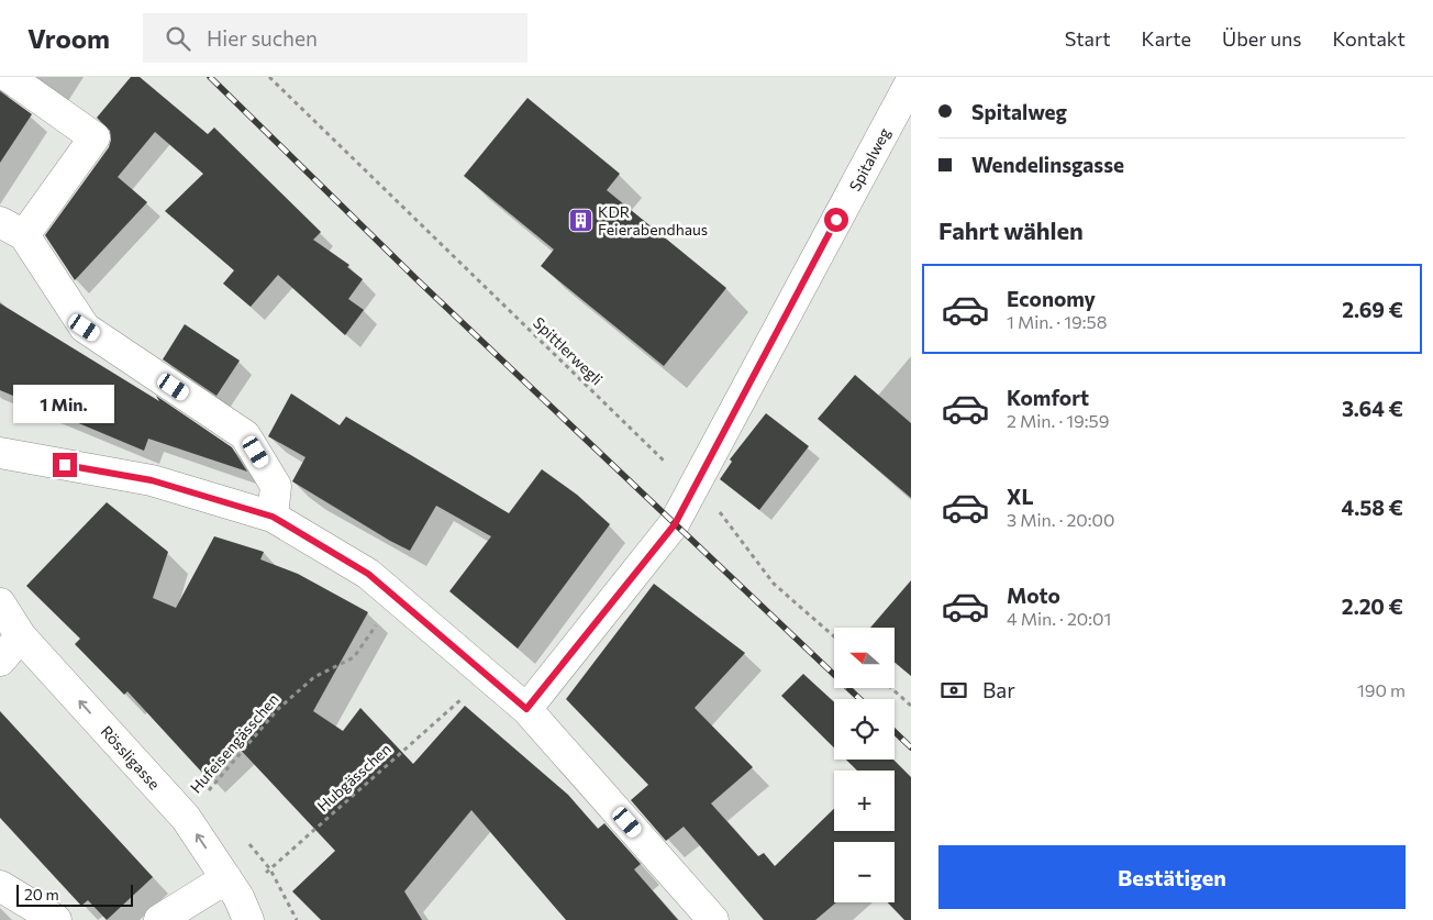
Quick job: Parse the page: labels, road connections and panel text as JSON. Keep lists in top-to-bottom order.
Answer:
{
  "streets": {
    "street": ["Spitalweg", "Rössligasse"],
    "path": ["Spittlerwegli", "Hufeisengässchen", "Hubgässchen"]
  },
  "crossings": [
    ["Spitalweg", "Spittlerwegli"],
    ["Hufeisengässchen", "Rössligasse"],
    ["Rössligasse", "Hubgässchen"]
  ],
  "one_way": ["Rössligasse"],
  "places": {
    "building": ["KDR Feierabendhaus"]
  },
  "scale_bar": "20 m",
  "north": "left",
  "page": {
    "header": "Vroom",
    "search": "Hier suchen",
    "nav": [
      "Start",
      "Karte",
      "Über uns",
      "Kontakt"
    ],
    "banner": ["Spitalweg", "Wendelinsgasse"],
    "heading": "Fahrt wählen",
    "list": [
      {
        "name": "Economy",
        "note": "1 Min. · 19:58",
        "value": "2.69 €"
      },
      {
        "name": "Komfort",
        "note": "2 Min. · 19:59",
        "value": "3.64 €"
      },
      {
        "name": "XL",
        "note": "3 Min. · 20:00",
        "value": "4.58 €"
      },
      {
        "name": "Moto",
        "note": "4 Min. · 20:01",
        "value": "2.20 €"
      }
    ],
    "bubble": "1 Min.",
    "map_buttons": ["+", "−"],
    "pay": ["Bar", "190 m"],
    "buttons": "Bestätigen",
    "scale": "20 m"
  }
}
